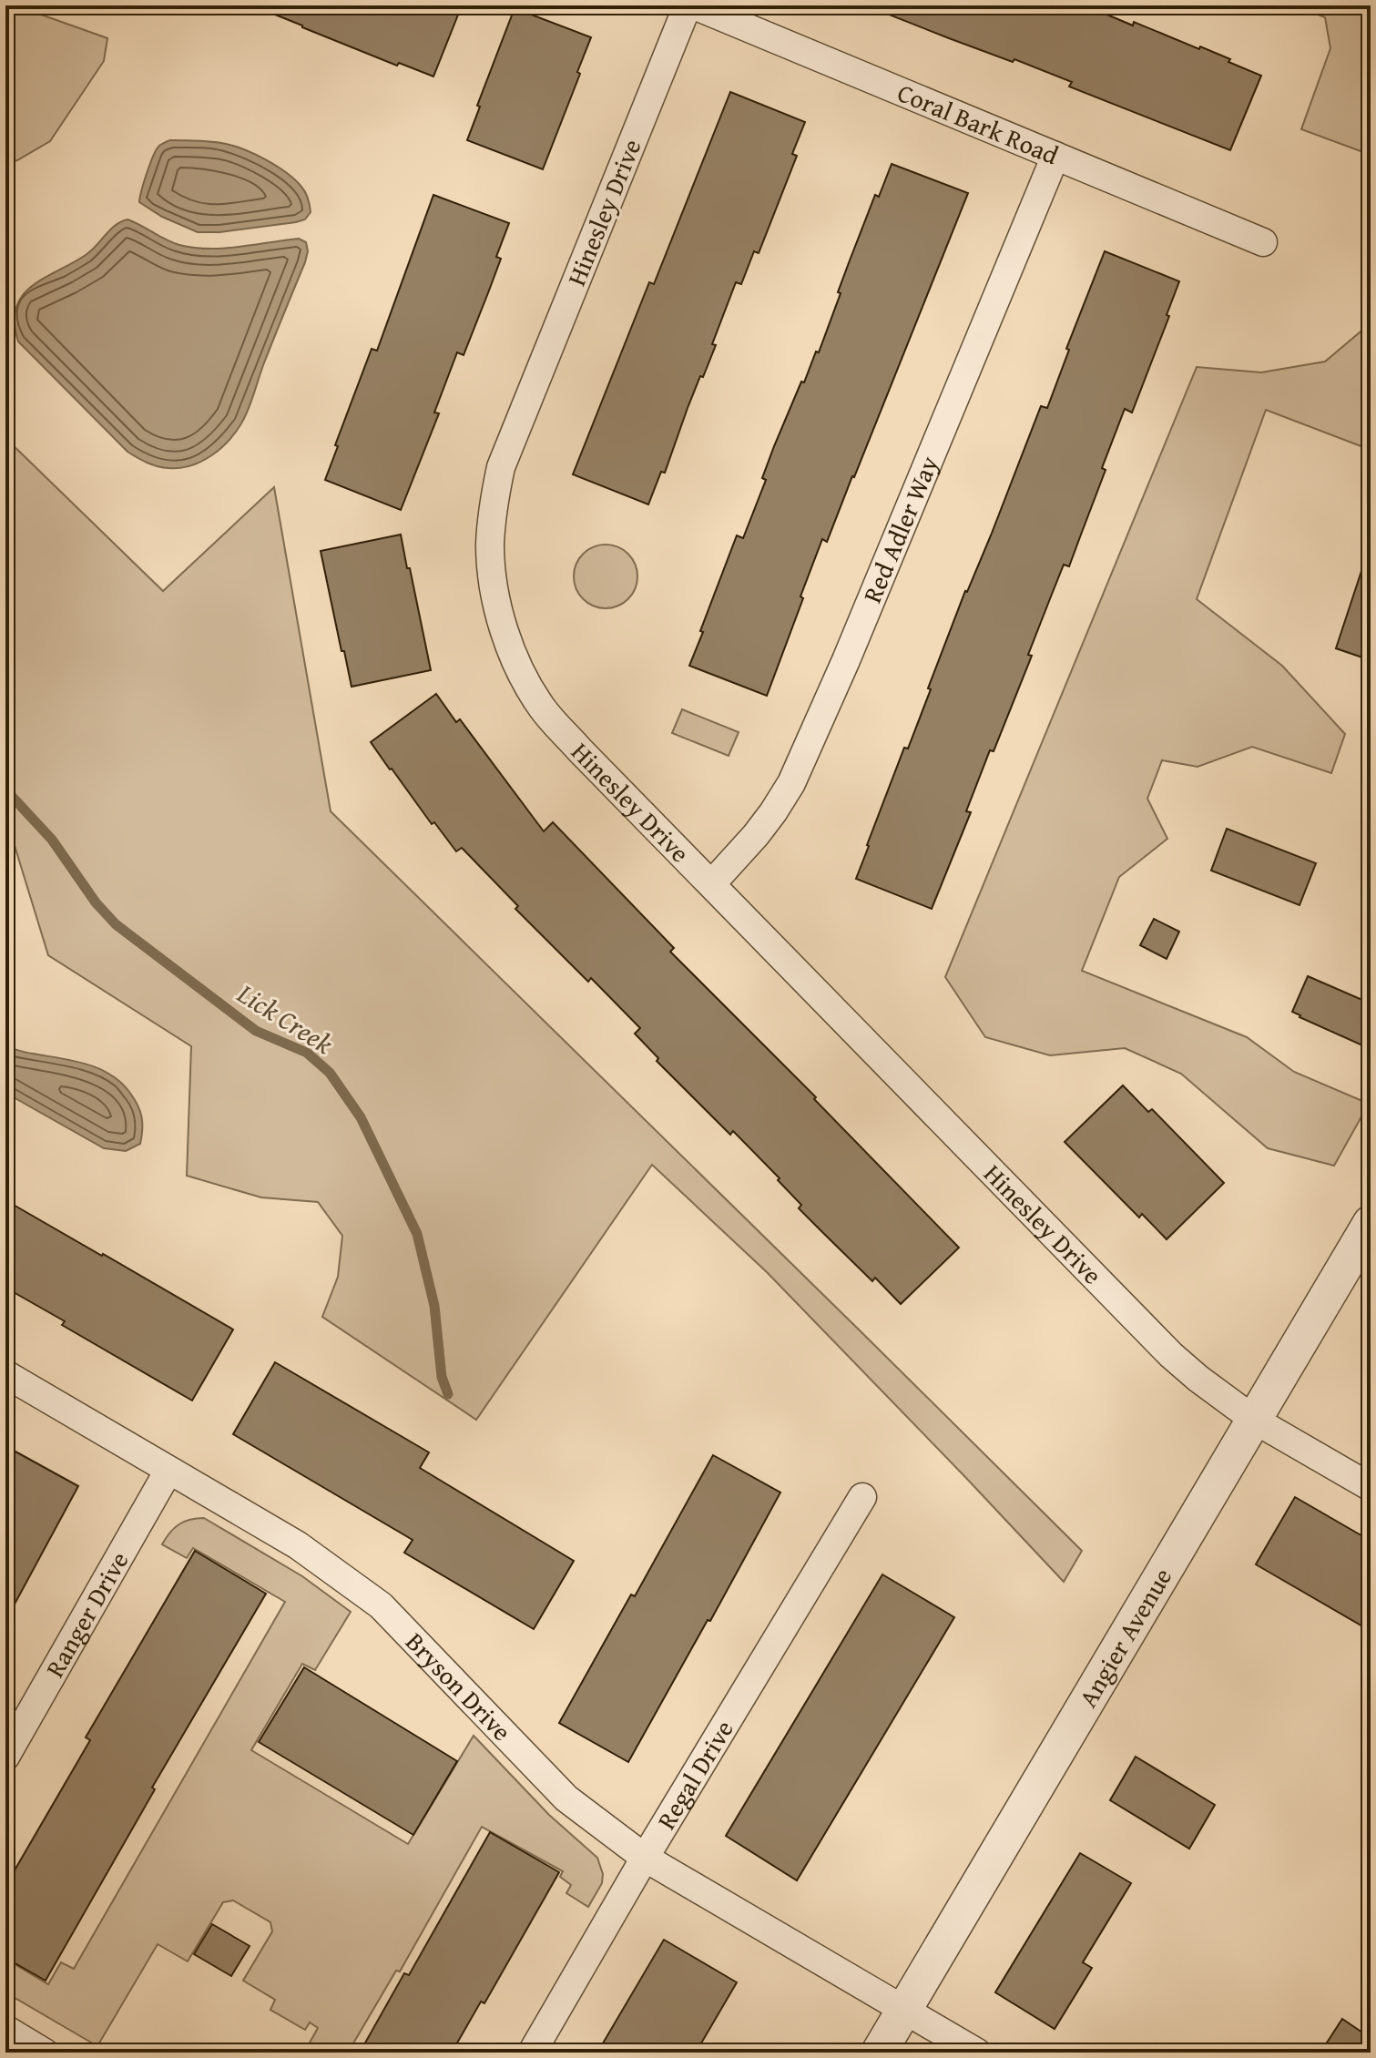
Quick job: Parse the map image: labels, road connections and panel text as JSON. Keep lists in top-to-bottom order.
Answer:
{
  "streets": {
    "street": [
      "Coral Bark Road",
      "Hinesley Drive",
      "Red Adler Way",
      "Ranger Drive",
      "Angier Avenue",
      "Bryson Drive",
      "Regal Drive"
    ]
  },
  "crossings": [
    ["Coral Bark Road", "Red Adler Way"],
    ["Hinesley Drive", "Red Adler Way"],
    ["Hinesley Drive", "Angier Avenue"],
    ["Ranger Drive", "Bryson Drive"],
    ["Angier Avenue", "Bryson Drive"],
    ["Bryson Drive", "Regal Drive"]
  ],
  "water": ["Lick Creek"]
}
